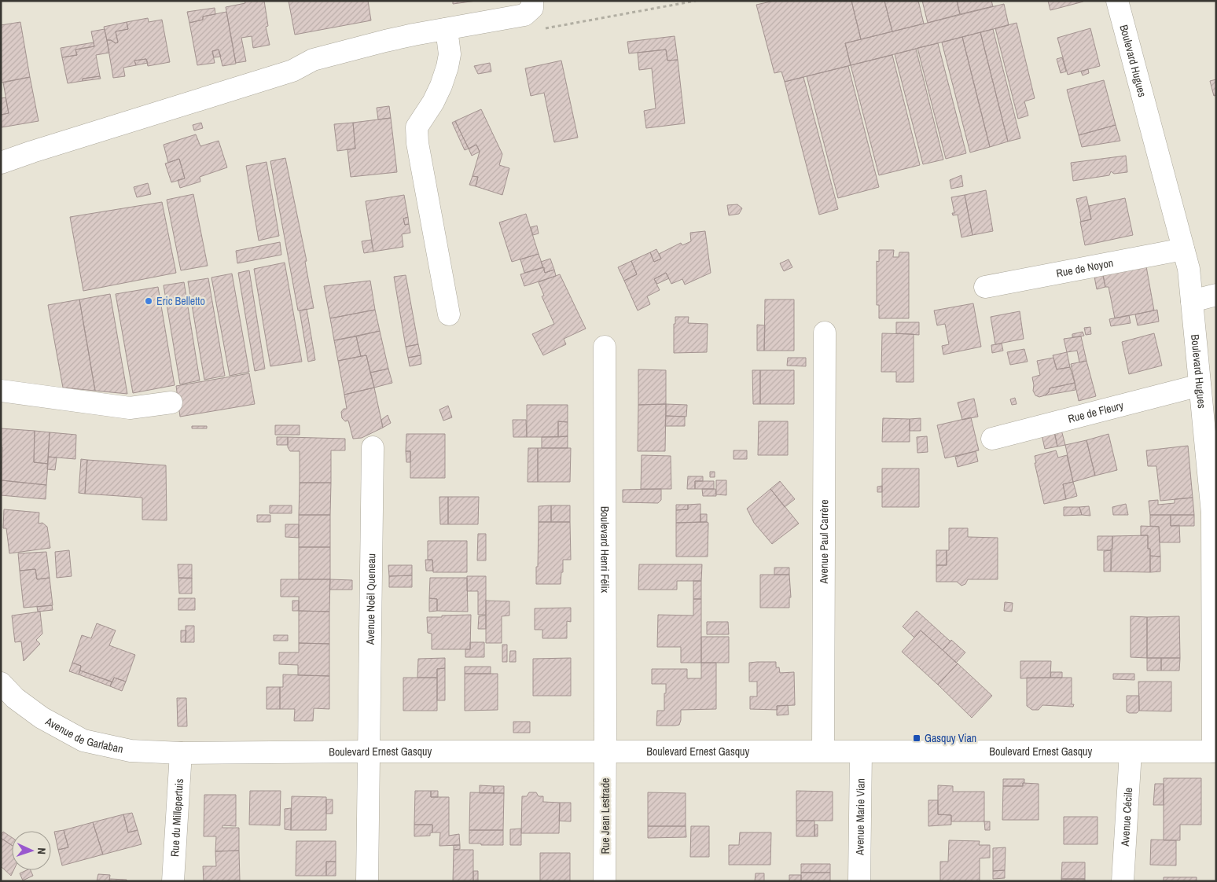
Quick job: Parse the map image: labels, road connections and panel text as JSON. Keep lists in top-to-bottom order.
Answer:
{
  "streets": {
    "street": [
      "Boulevard Hugues",
      "Rue de Noyon",
      "Rue de Fleury",
      "Avenue Paul Carrère",
      "Boulevard Henri Félix",
      "Avenue Noël Queneau",
      "Avenue de Garlaban",
      "Boulevard Ernest Gasquy",
      "Rue Jean Lestrade",
      "Avenue Marie Vian",
      "Avenue Cécile",
      "Rue du Millepertuis"
    ]
  },
  "crossings": [
    ["Boulevard Hugues", "Rue de Noyon"],
    ["Boulevard Hugues", "Rue de Fleury"],
    ["Boulevard Hugues", "Boulevard Ernest Gasquy"],
    ["Avenue Paul Carrère", "Boulevard Ernest Gasquy"],
    ["Boulevard Henri Félix", "Boulevard Ernest Gasquy"],
    ["Boulevard Henri Félix", "Rue Jean Lestrade"],
    ["Avenue Noël Queneau", "Boulevard Ernest Gasquy"],
    ["Avenue de Garlaban", "Boulevard Ernest Gasquy"],
    ["Avenue de Garlaban", "Rue du Millepertuis"],
    ["Boulevard Ernest Gasquy", "Rue Jean Lestrade"],
    ["Boulevard Ernest Gasquy", "Avenue Marie Vian"],
    ["Boulevard Ernest Gasquy", "Avenue Cécile"],
    ["Boulevard Ernest Gasquy", "Rue du Millepertuis"]
  ],
  "places": {
    "other": ["Eric Belletto"],
    "transit": ["Gasquy Vian"]
  },
  "north": "right"
}
